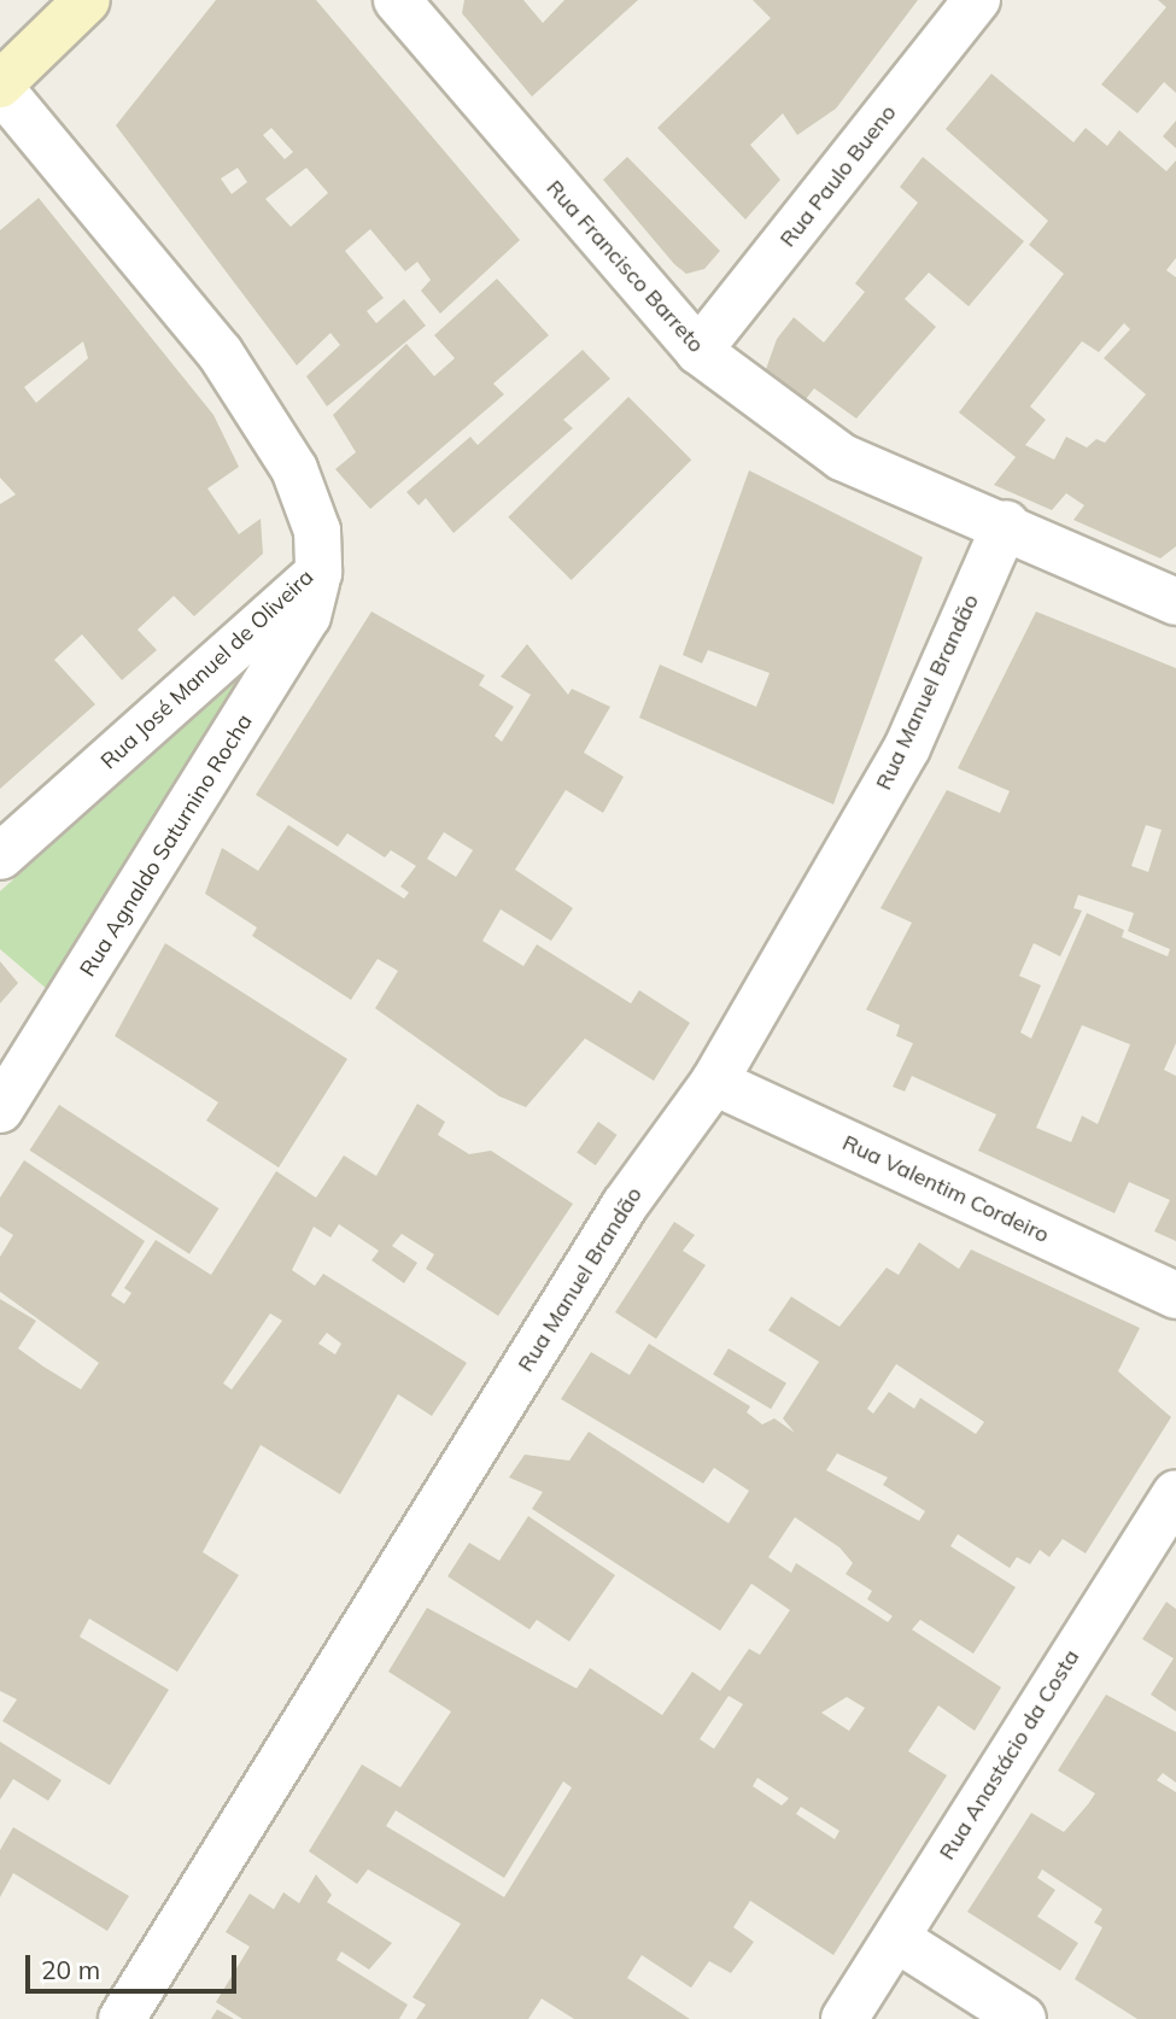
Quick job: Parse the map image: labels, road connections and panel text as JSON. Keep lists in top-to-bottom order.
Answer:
{
  "streets": {
    "street": [
      "Rua Paulo Bueno",
      "Rua Francisco Barreto",
      "Rua José Manuel de Oliveira",
      "Rua Manuel Brandão",
      "Rua Agnaldo Saturnino Rocha",
      "Rua Valentim Cordeiro",
      "Rua Anastácio da Costa"
    ]
  },
  "crossings": [
    ["Rua Paulo Bueno", "Rua Francisco Barreto"],
    ["Rua Francisco Barreto", "Rua Manuel Brandão"],
    ["Rua José Manuel de Oliveira", "Rua Agnaldo Saturnino Rocha"],
    ["Rua Manuel Brandão", "Rua Valentim Cordeiro"]
  ],
  "scale_bar": "20 m"
}
